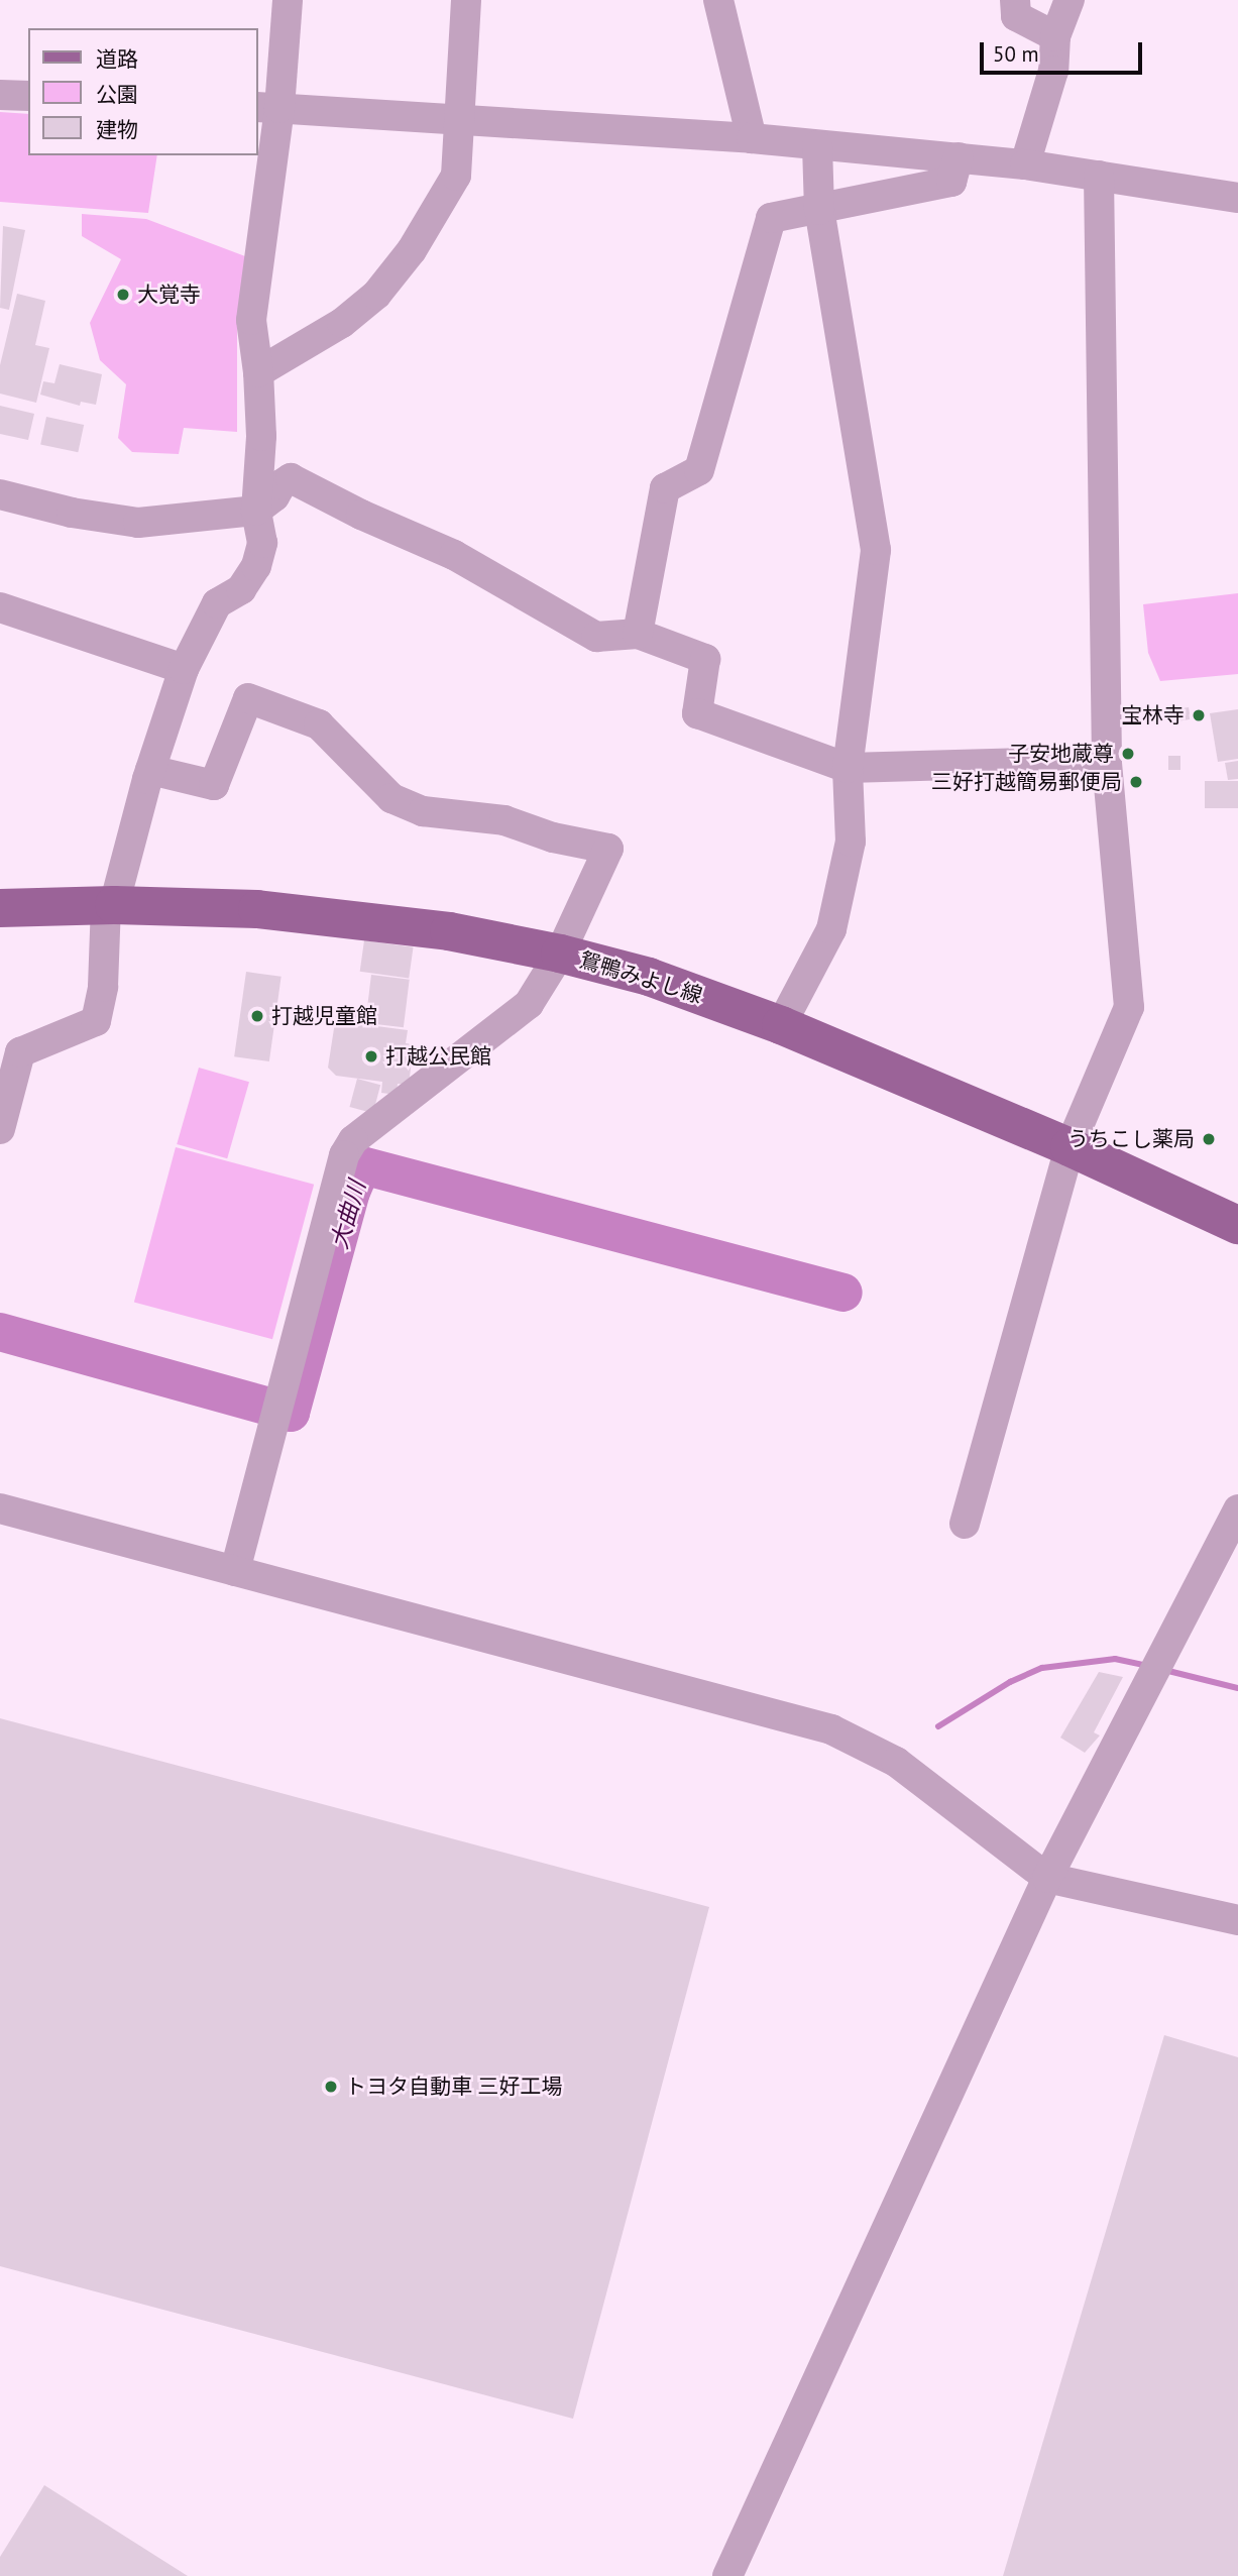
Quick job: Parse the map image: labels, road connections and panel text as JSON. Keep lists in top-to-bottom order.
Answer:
{
  "streets": {
    "main road": ["鴛鴨みよし線"]
  },
  "water": ["大曲川"],
  "places": [
    "大覚寺",
    "宝林寺",
    "子安地蔵尊",
    "三好打越簡易郵便局",
    "打越児童館",
    "打越公民館",
    "うちこし薬局",
    "トヨタ自動車 三好工場"
  ],
  "legend": ["道路", "公園", "建物"],
  "scale_bar": "50 m"
}
